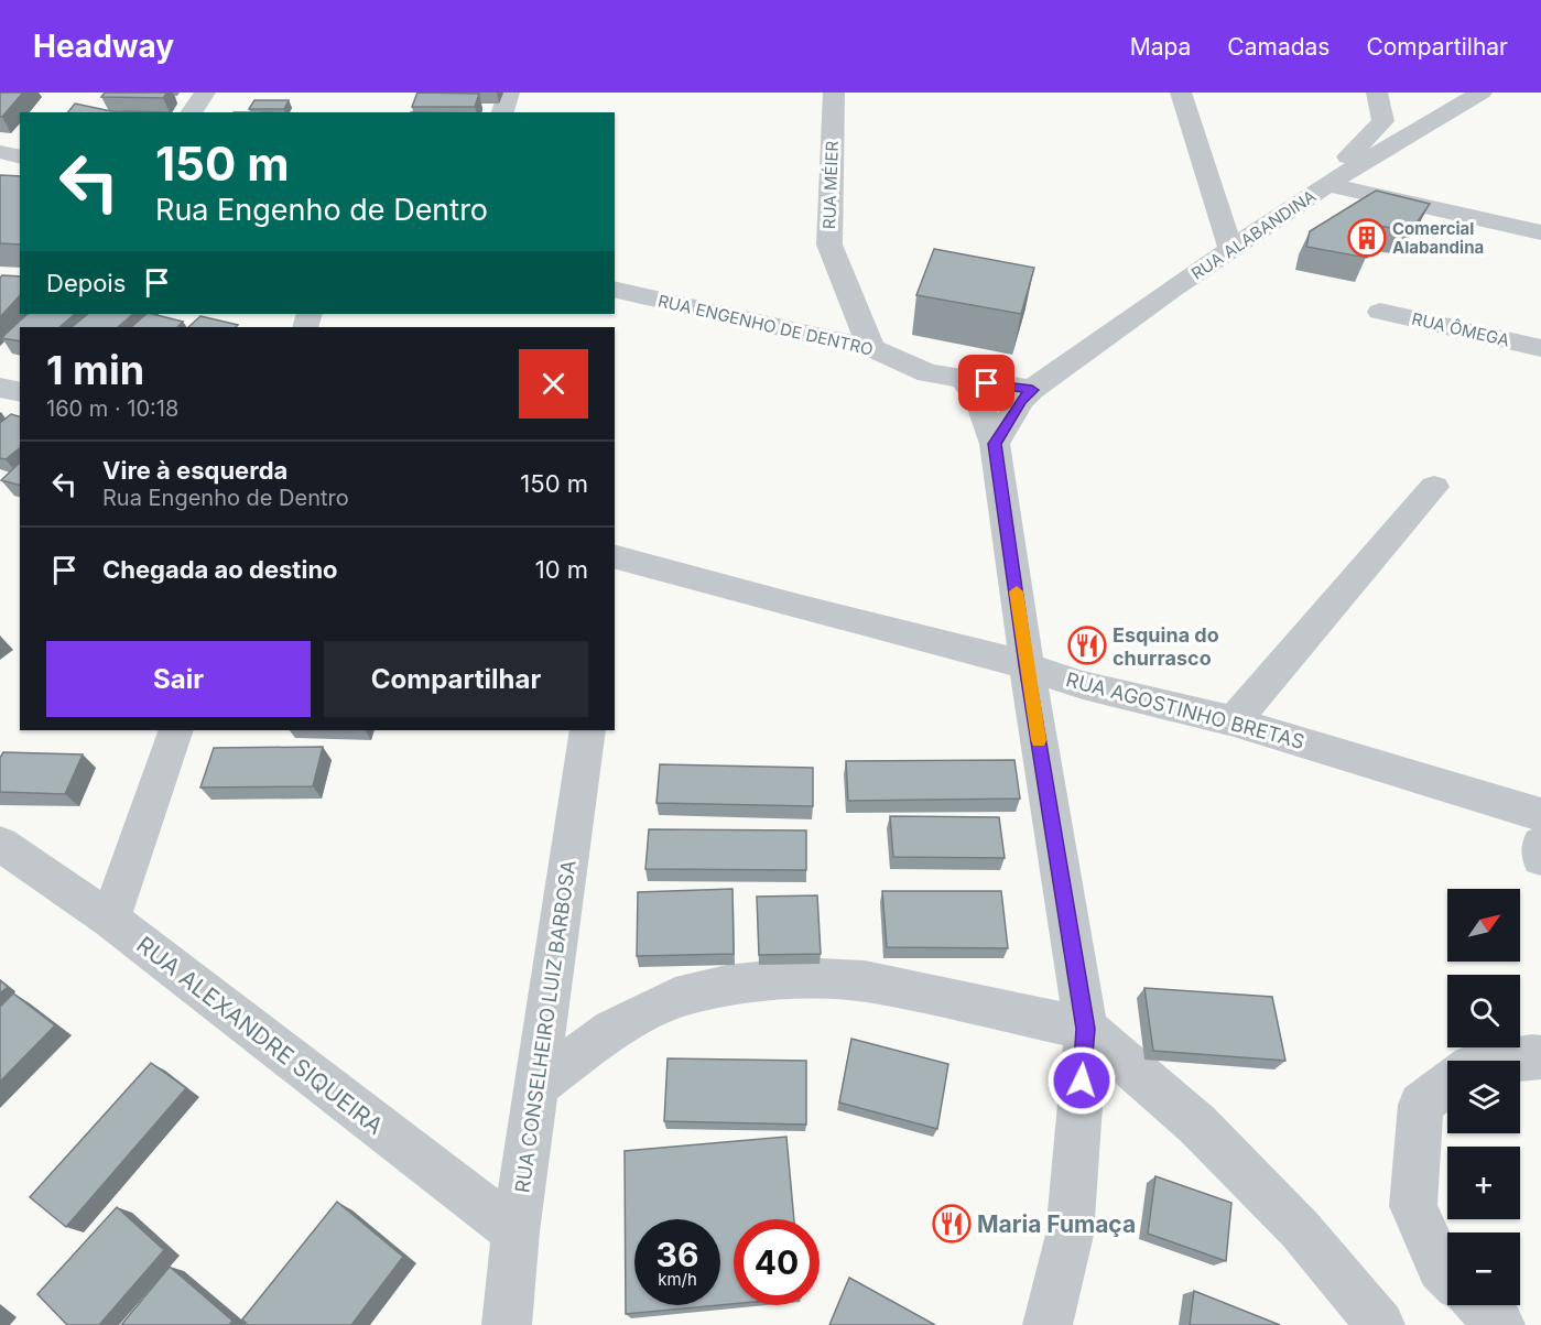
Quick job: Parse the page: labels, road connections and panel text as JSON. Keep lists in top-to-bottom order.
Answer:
{
  "streets": {
    "street": [
      "RUA MÉIER",
      "RUA ALABANDINA",
      "RUA ENGENHO DE DENTRO",
      "RUA ÔMEGA",
      "RUA AGOSTINHO BRETAS",
      "RUA CONSELHEIRO LUIZ BARBOSA",
      "RUA ALEXANDRE SIQUEIRA"
    ]
  },
  "crossings": [
    ["RUA MÉIER", "RUA ENGENHO DE DENTRO"],
    ["RUA ALABANDINA", "RUA ENGENHO DE DENTRO"],
    ["RUA CONSELHEIRO LUIZ BARBOSA", "RUA ALEXANDRE SIQUEIRA"]
  ],
  "places": {
    "building": ["Comercial Alabandina"],
    "restaurant": ["Esquina do churrasco", "Maria Fumaça"]
  },
  "north": "top right",
  "page": {
    "header": "Headway",
    "nav": ["Mapa", "Camadas", "Compartilhar"],
    "turn": ["150 m", "Rua Engenho de Dentro"],
    "then": "Depois",
    "heading": ["1 min", "160 m · 10:18"],
    "list": [
      {
        "name": "Vire à esquerda",
        "note": "Rua Engenho de Dentro",
        "value": "150 m"
      },
      {
        "name": "Chegada ao destino",
        "value": "10 m"
      }
    ],
    "buttons": ["Sair", "Compartilhar"],
    "map_buttons": ["+", "−"],
    "speed": "36 km/h",
    "limit": "40"
  }
}
